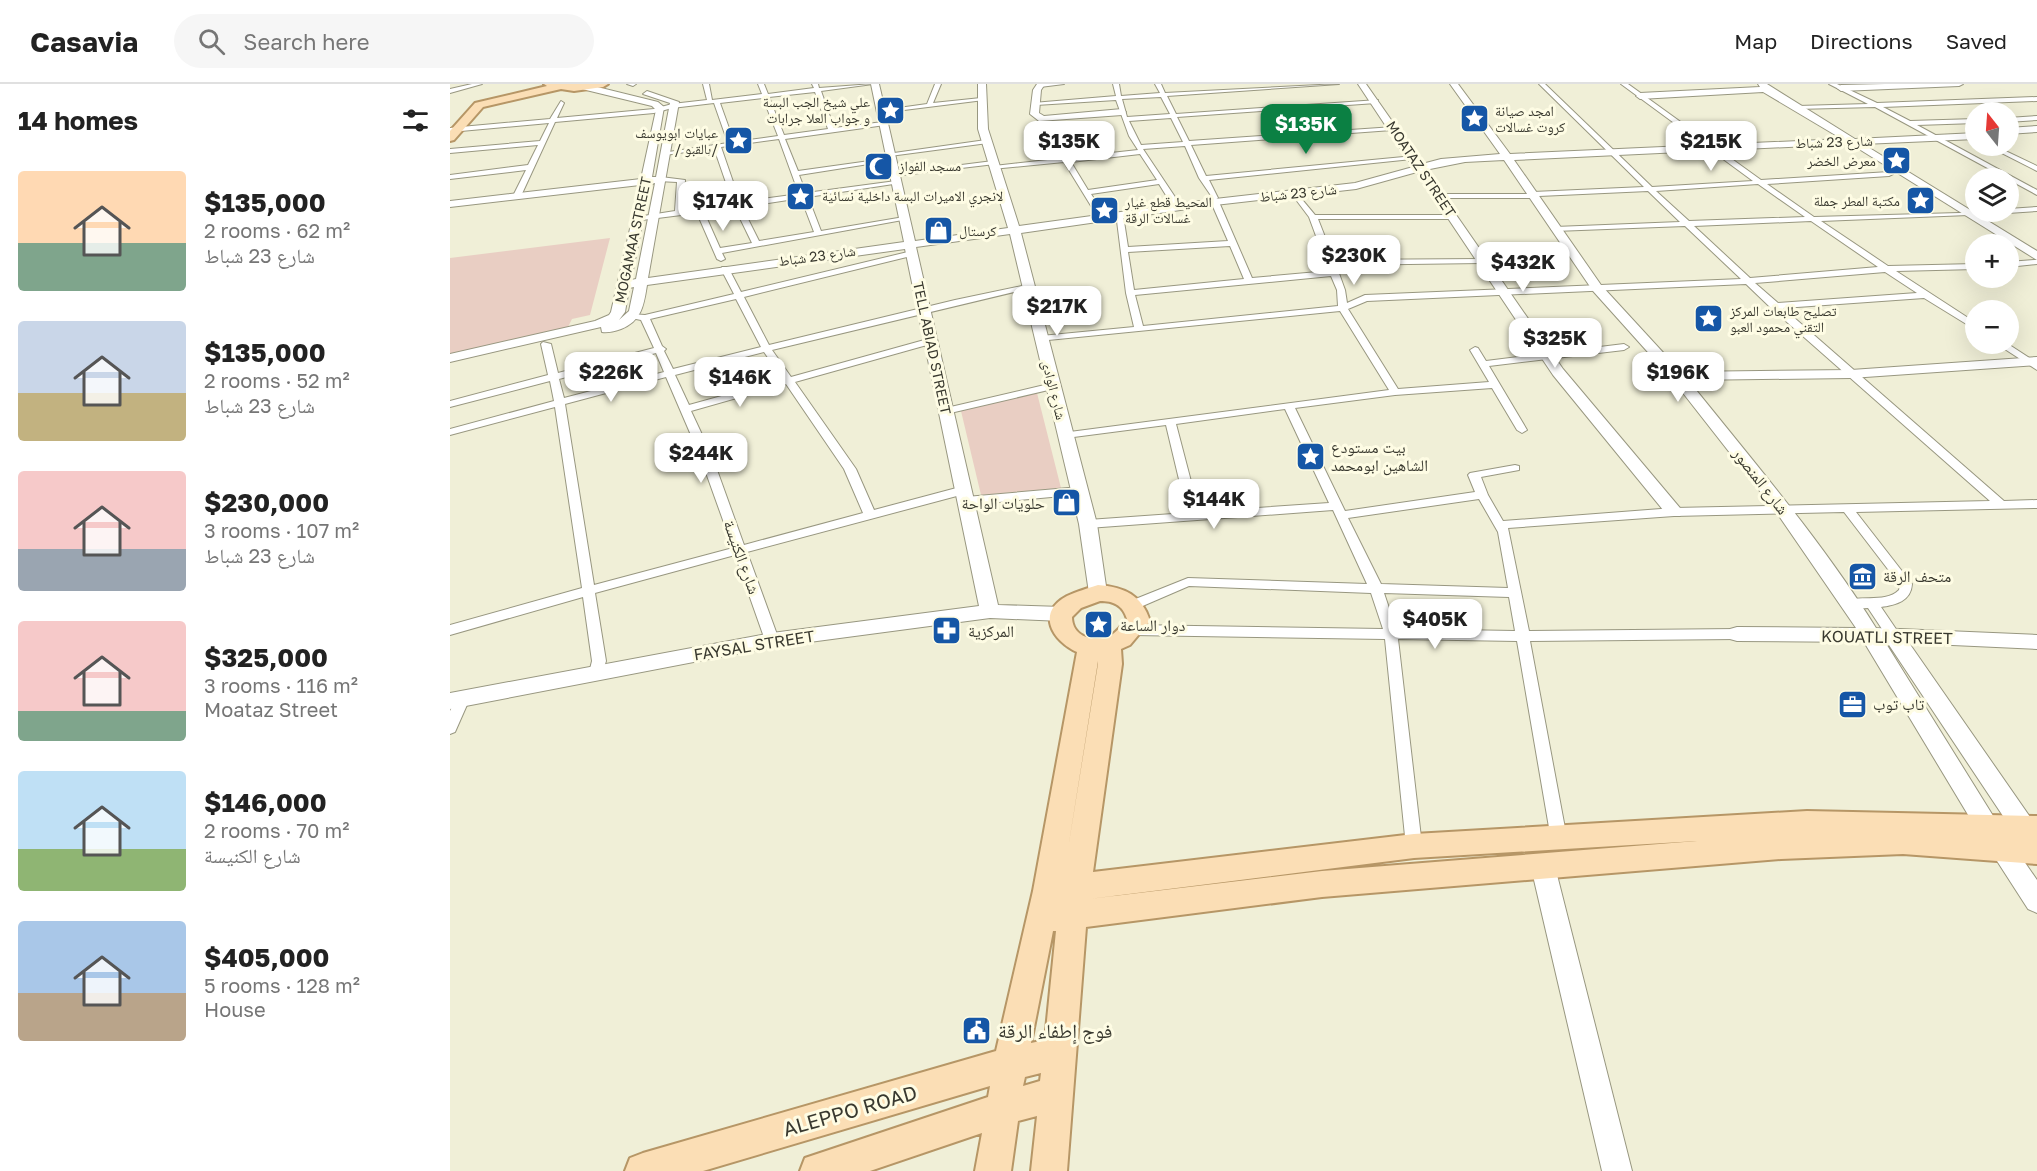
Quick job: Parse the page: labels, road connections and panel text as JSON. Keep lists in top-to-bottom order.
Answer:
{
  "streets": {
    "main road": [
      "شارع 23 شباط",
      "MOATAZ STREET",
      "MOGAMAA STREET",
      "TELL ABIAD STREET",
      "شارع الوادى",
      "شارع المنصور",
      "KOUATLI STREET",
      "FAYSAL STREET",
      "ALEPPO ROAD"
    ],
    "street": ["شارع الكنيسة"]
  },
  "crossings": [
    ["شارع 23 شباط", "MOATAZ STREET"],
    ["شارع 23 شباط", "MOGAMAA STREET"],
    ["شارع 23 شباط", "TELL ABIAD STREET"],
    ["شارع 23 شباط", "شارع الوادى"],
    ["شارع 23 شباط", "شارع المنصور"],
    ["MOGAMAA STREET", "شارع الكنيسة"],
    ["TELL ABIAD STREET", "FAYSAL STREET"],
    ["شارع الوادى", "FAYSAL STREET"],
    ["شارع المنصور", "KOUATLI STREET"],
    ["شارع الكنيسة", "FAYSAL STREET"]
  ],
  "places": {
    "place": [
      "علي شيخ الجب البسة و جواب العلا جرابات",
      "امجد صيانة كروت غسالات",
      "عبايات ابويوسف / بالقبو/",
      "معرض الخضر",
      "لانجري الاميرات البسة داخلية نسائية",
      "مكتبة المطر جملة",
      "المحيط قطع غيار غسالات الرقة",
      "تصليح طابعات المركز التقني محمود العبو",
      "بيت مستودع الشاهين ابومحمد",
      "دوار الساعة"
    ],
    "mosque": ["مسجد الفواز"],
    "shop": ["كرستال", "حلويات الواحة"],
    "museum": ["متحف الرقة"],
    "pharmacy": ["المركزية"],
    "office": ["تاب توب"],
    "public building": ["فوج إطفاء الرقة"]
  },
  "north": "top",
  "page": {
    "header": "Casavia",
    "search": "Search here",
    "nav": ["Map", "Directions", "Saved"],
    "heading": "14 homes",
    "map_buttons": ["+", "−"],
    "price": [
      "$135K",
      "$135K",
      "$215K",
      "$174K",
      "$230K",
      "$432K",
      "$217K",
      "$325K",
      "$226K",
      "$196K",
      "$146K",
      "$244K",
      "$144K",
      "$405K"
    ],
    "list": [
      {
        "name": "$135,000",
        "note": "2 rooms · 62 m² · شارع 23 شباط"
      },
      {
        "name": "$135,000",
        "note": "2 rooms · 52 m² · شارع 23 شباط"
      },
      {
        "name": "$230,000",
        "note": "3 rooms · 107 m² · شارع 23 شباط"
      },
      {
        "name": "$325,000",
        "note": "3 rooms · 116 m² · Moataz Street"
      },
      {
        "name": "$146,000",
        "note": "2 rooms · 70 m² · شارع الكنيسة"
      },
      {
        "name": "$405,000",
        "note": "5 rooms · 128 m² · House"
      }
    ]
  }
}
